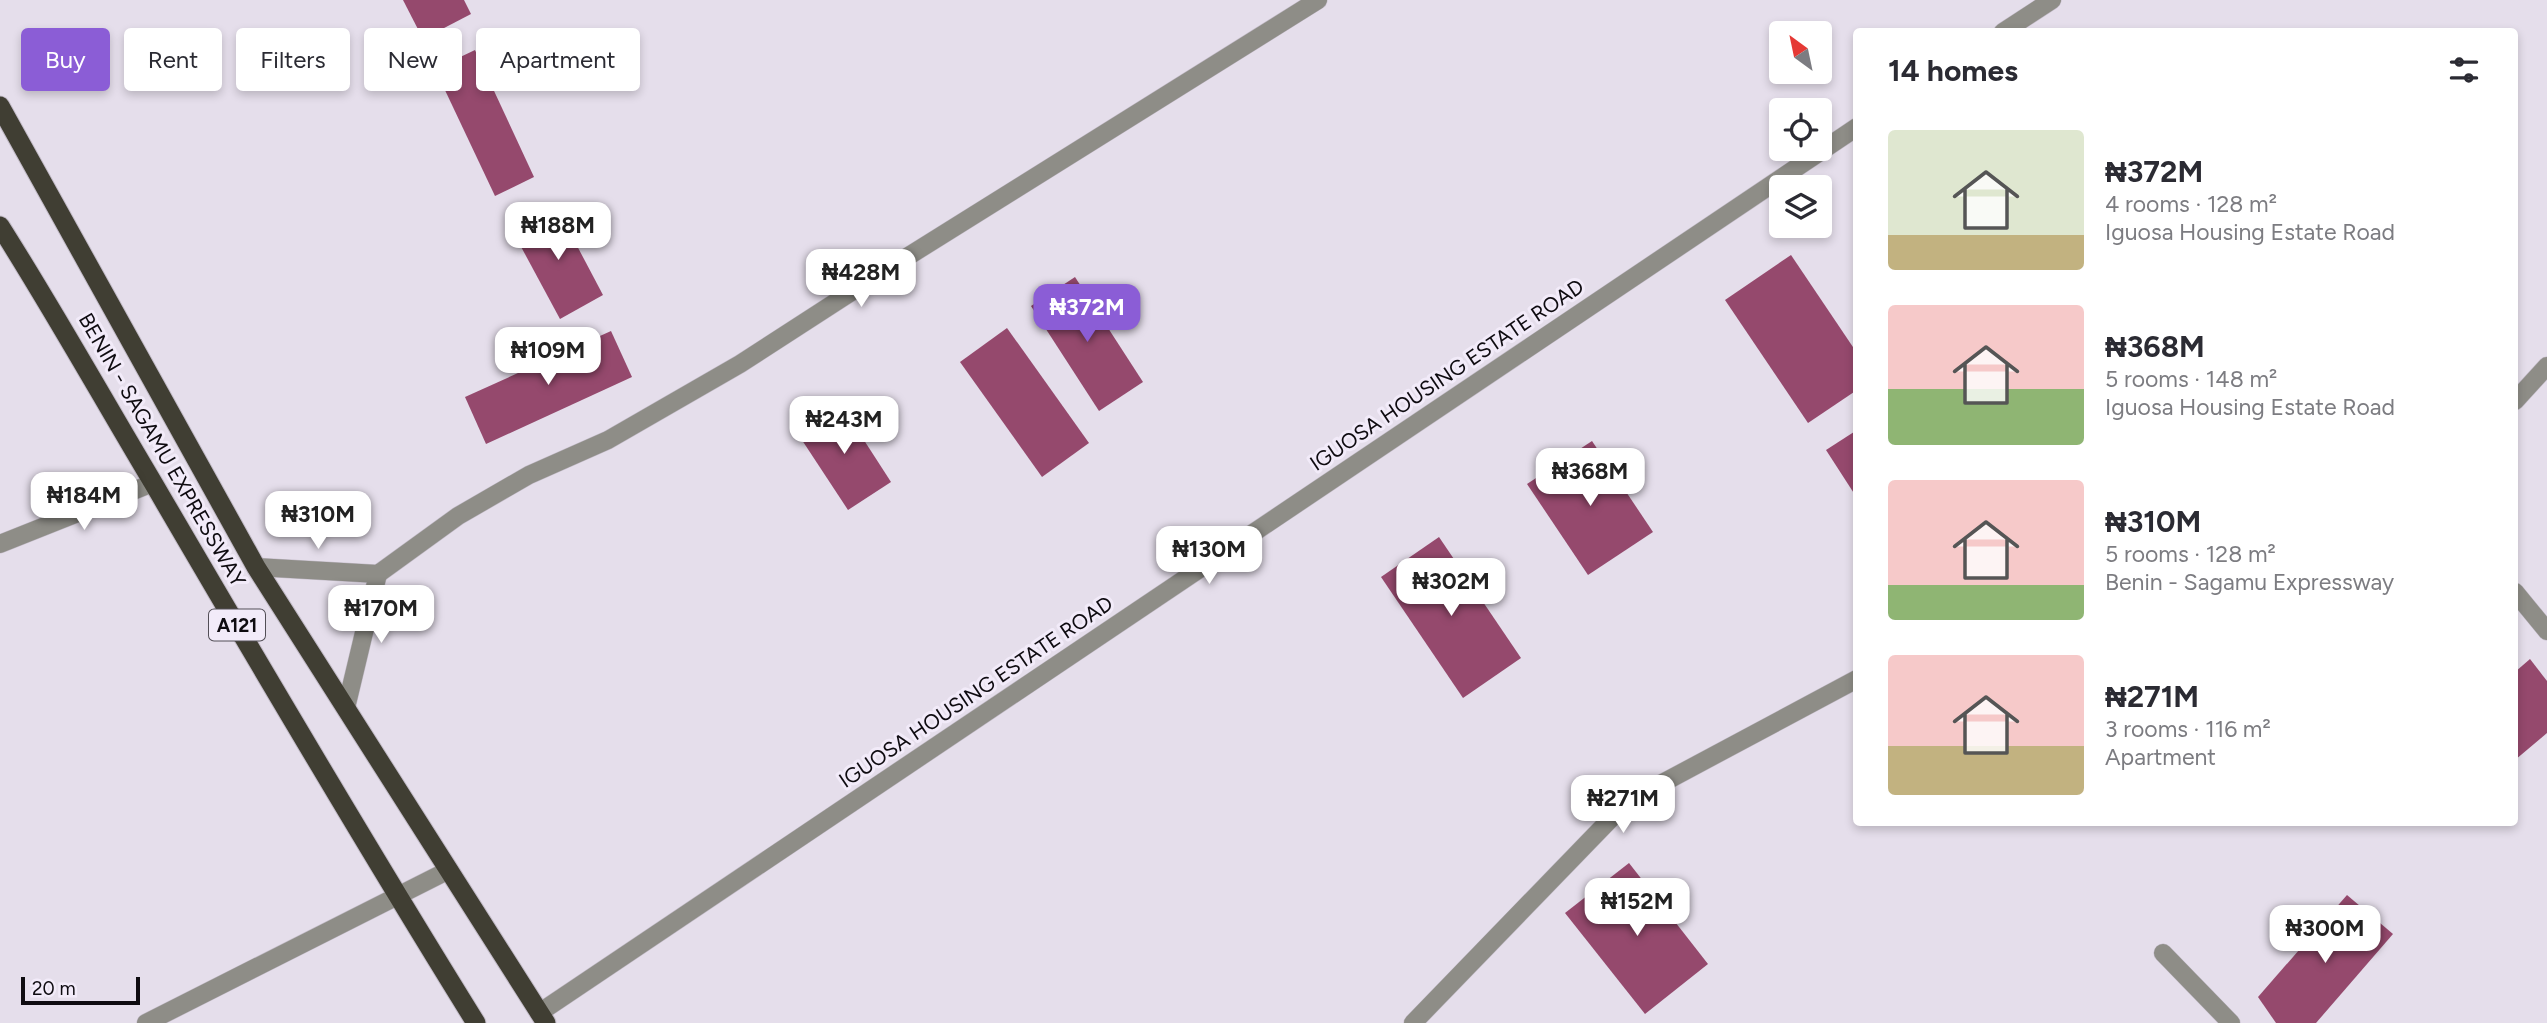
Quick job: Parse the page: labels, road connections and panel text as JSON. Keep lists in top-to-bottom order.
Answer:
{
  "streets": {
    "highway": ["BENIN - SAGAMU EXPRESSWAY", "A121"],
    "street": ["IGUOSA HOUSING ESTATE ROAD"]
  },
  "crossings": [
    ["IGUOSA HOUSING ESTATE ROAD", "A121"]
  ],
  "scale_bar": "20 m",
  "north": "top left",
  "page": {
    "chip": [
      "Buy",
      "Rent",
      "Filters",
      "New",
      "Apartment"
    ],
    "heading": "14 homes",
    "list": [
      {
        "name": "₦372M",
        "note": "4 rooms · 128 m² · Iguosa Housing Estate Road"
      },
      {
        "name": "₦368M",
        "note": "5 rooms · 148 m² · Iguosa Housing Estate Road"
      },
      {
        "name": "₦310M",
        "note": "5 rooms · 128 m² · Benin - Sagamu Expressway"
      },
      {
        "name": "₦271M",
        "note": "3 rooms · 116 m² · Apartment"
      }
    ],
    "price": [
      "₦188M",
      "₦428M",
      "₦372M",
      "₦109M",
      "₦243M",
      "₦368M",
      "₦184M",
      "₦310M",
      "₦130M",
      "₦302M",
      "₦170M",
      "₦271M",
      "₦152M",
      "₦300M"
    ],
    "scale": "20 m"
  }
}
